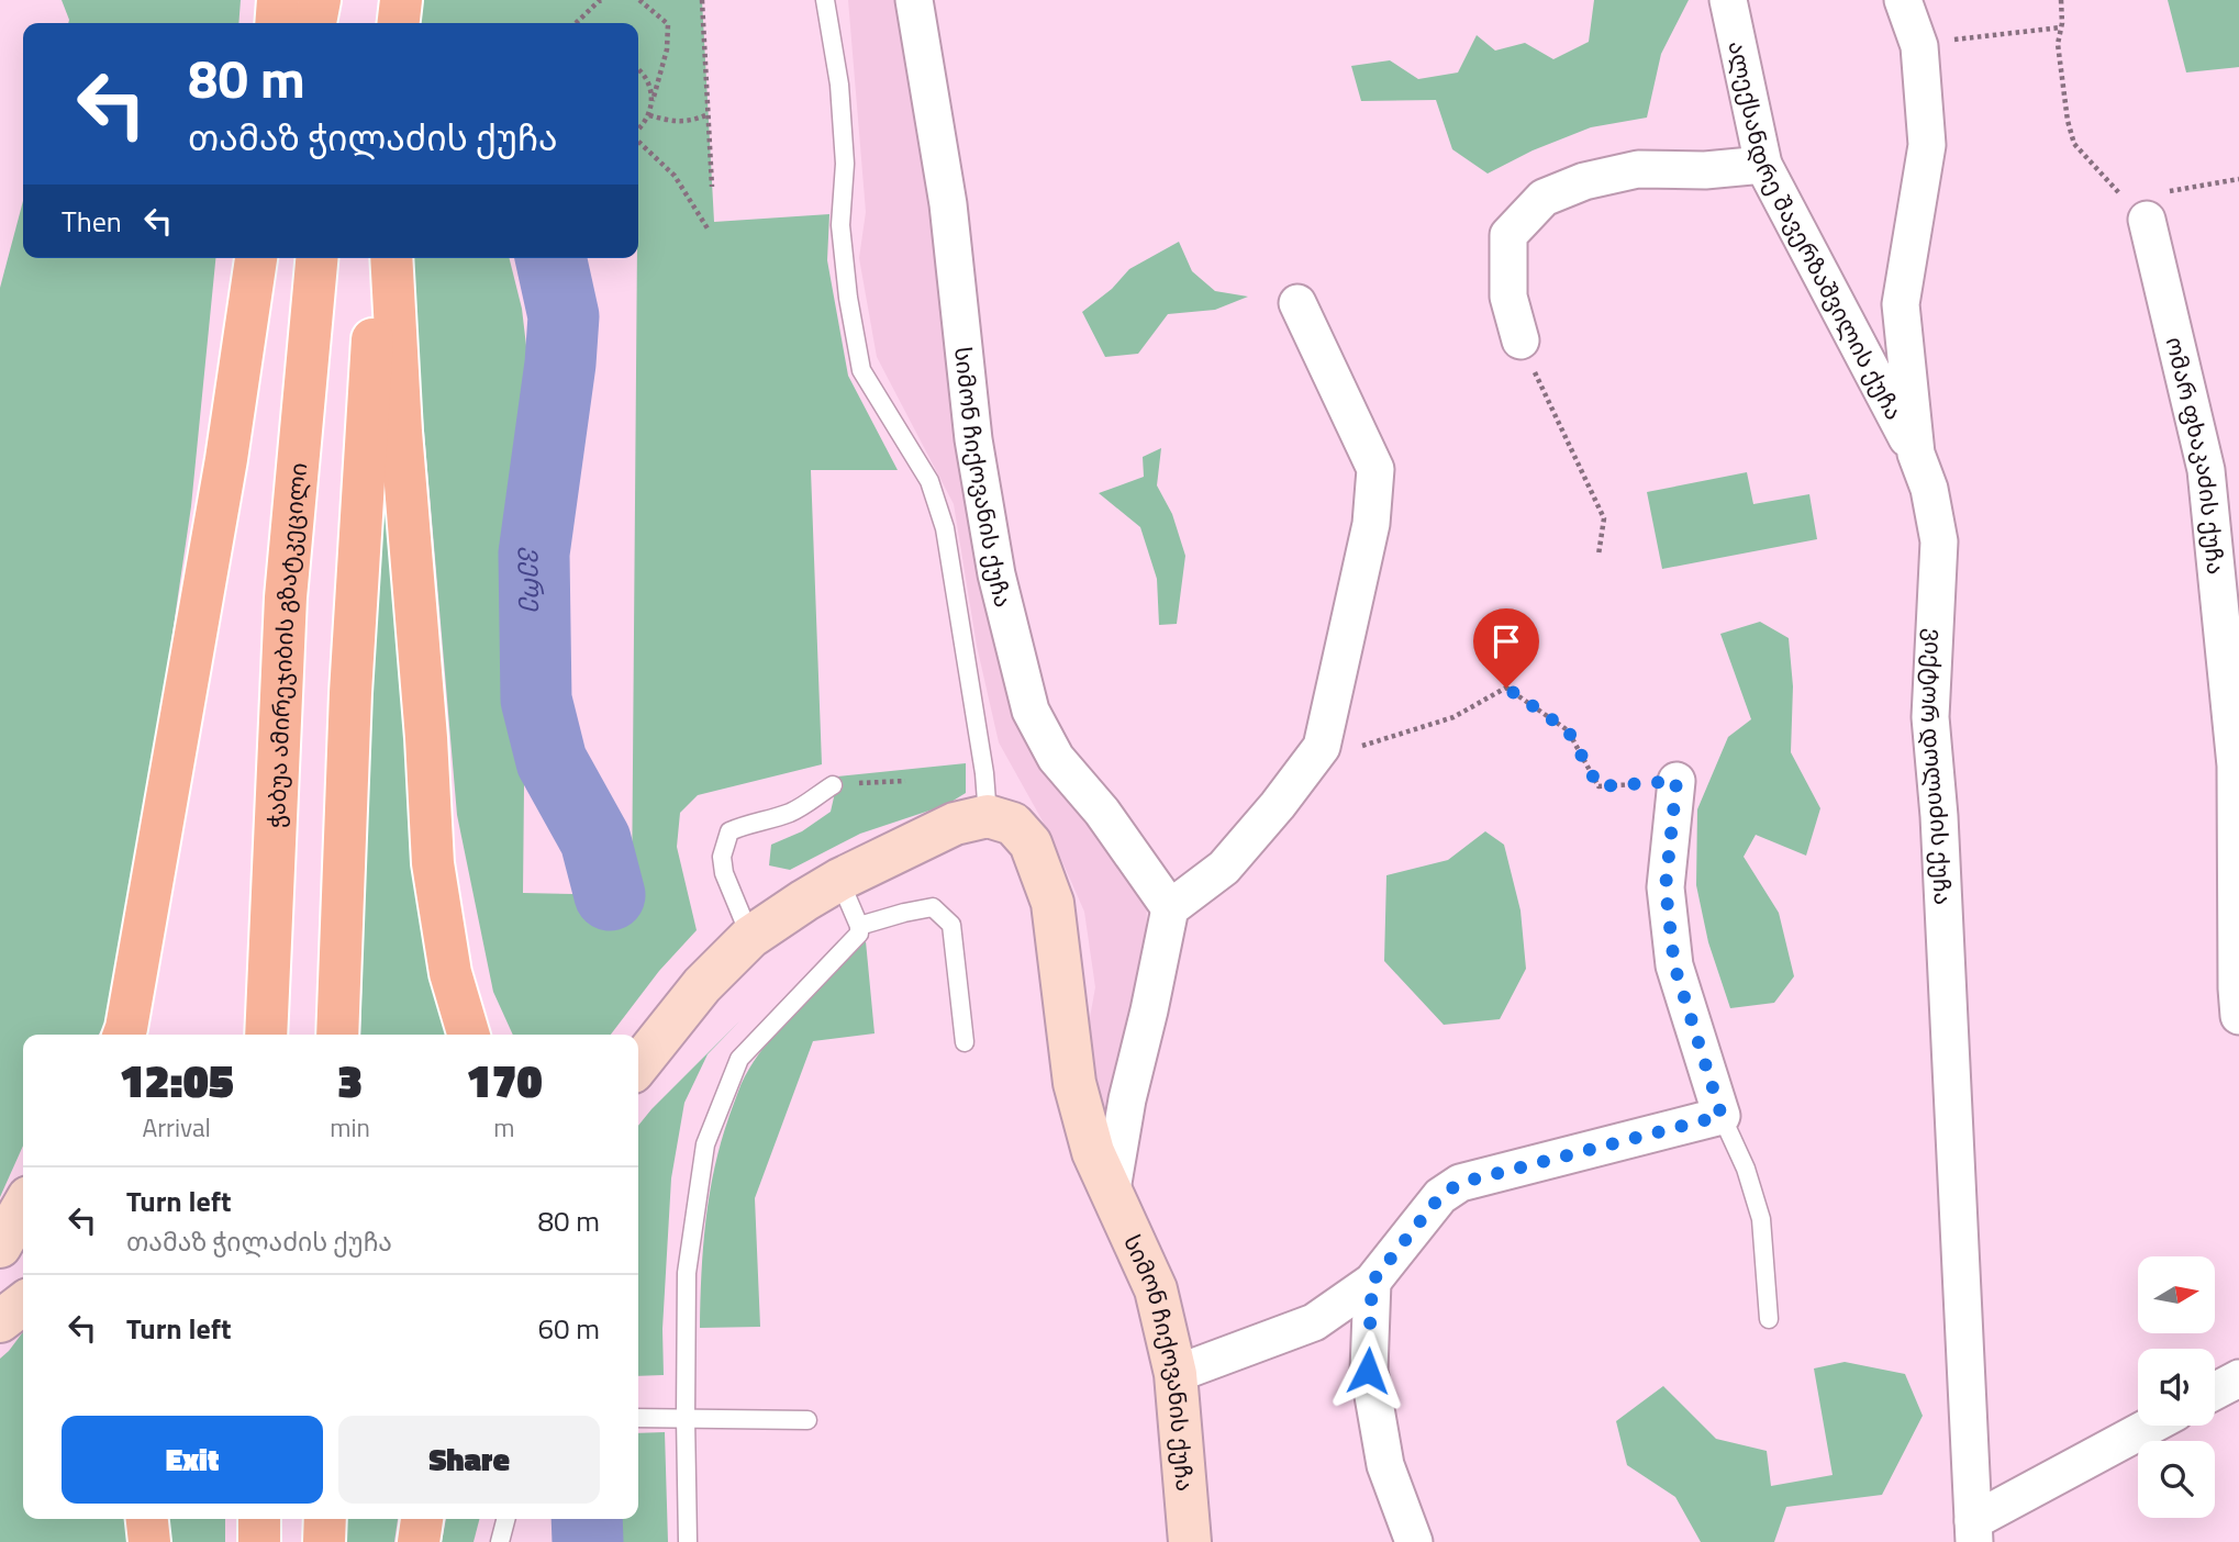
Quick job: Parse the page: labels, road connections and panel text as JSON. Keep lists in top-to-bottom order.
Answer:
{
  "streets": {
    "main road": ["ჭაბუა ამირეჯიბის გზატკეცილი"],
    "street": [
      "ალექსანდრე შავერზაშვილის ქუჩა",
      "ომარ ფხაკაძის ქუჩა",
      "სიმონ ჩიქოვანის ქუჩა",
      "ვიქტორ დოლიძის ქუჩა"
    ]
  },
  "crossings": [
    ["ალექსანდრე შავერზაშვილის ქუჩა", "ვიქტორ დოლიძის ქუჩა"]
  ],
  "water": ["ვერე"],
  "north": "right",
  "page": {
    "turn": ["80 m", "თამაზ ჭილაძის ქუჩა"],
    "then": "Then",
    "eta": [
      "12:05",
      "Arrival",
      "3",
      "min",
      "170",
      "m"
    ],
    "list": [
      {
        "name": "Turn left",
        "note": "თამაზ ჭილაძის ქუჩა",
        "value": "80 m"
      },
      {
        "name": "Turn left",
        "value": "60 m"
      }
    ],
    "buttons": ["Exit", "Share"]
  }
}
